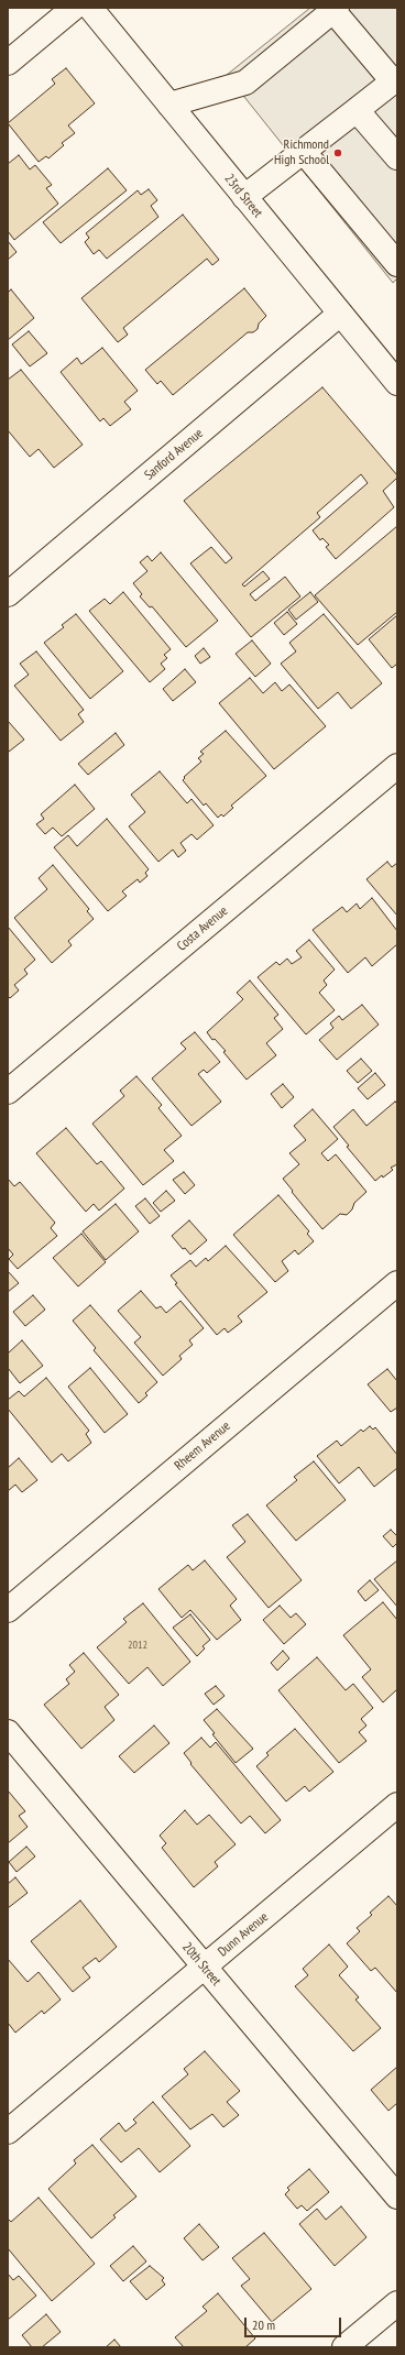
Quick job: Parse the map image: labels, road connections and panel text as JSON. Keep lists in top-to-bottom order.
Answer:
{
  "streets": {
    "street": [
      "23rd Street",
      "Sanford Avenue",
      "Costa Avenue",
      "Rheem Avenue",
      "Dunn Avenue",
      "20th Street"
    ]
  },
  "crossings": [
    ["23rd Street", "Sanford Avenue"],
    ["Dunn Avenue", "20th Street"]
  ],
  "places": ["Richmond High School"],
  "house_numbers": ["2012"],
  "scale_bar": "20 m"
}
